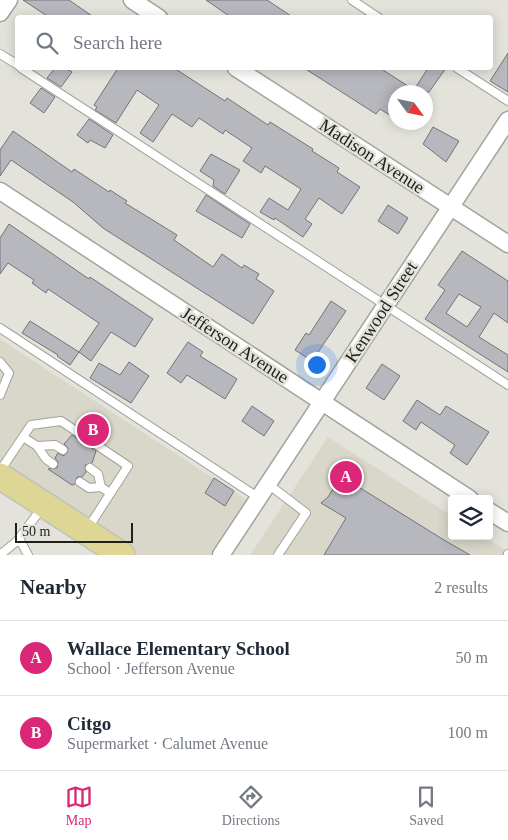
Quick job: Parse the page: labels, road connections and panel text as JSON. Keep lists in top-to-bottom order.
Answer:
{
  "streets": {
    "street": ["Madison Avenue", "Kenwood Street", "Jefferson Avenue"]
  },
  "crossings": [
    ["Madison Avenue", "Kenwood Street"],
    ["Kenwood Street", "Jefferson Avenue"]
  ],
  "scale_bar": "50 m",
  "north": "bottom right",
  "page": {
    "search": "Search here",
    "pins": ["B", "A"],
    "scale": "50 m",
    "heading": ["Nearby", "2 results"],
    "list": [
      {
        "mark": "A",
        "name": "Wallace Elementary School",
        "note": "School · Jefferson Avenue",
        "value": "50 m"
      },
      {
        "mark": "B",
        "name": "Citgo",
        "note": "Supermarket · Calumet Avenue",
        "value": "100 m"
      }
    ],
    "nav": ["Map", "Directions", "Saved"]
  }
}
